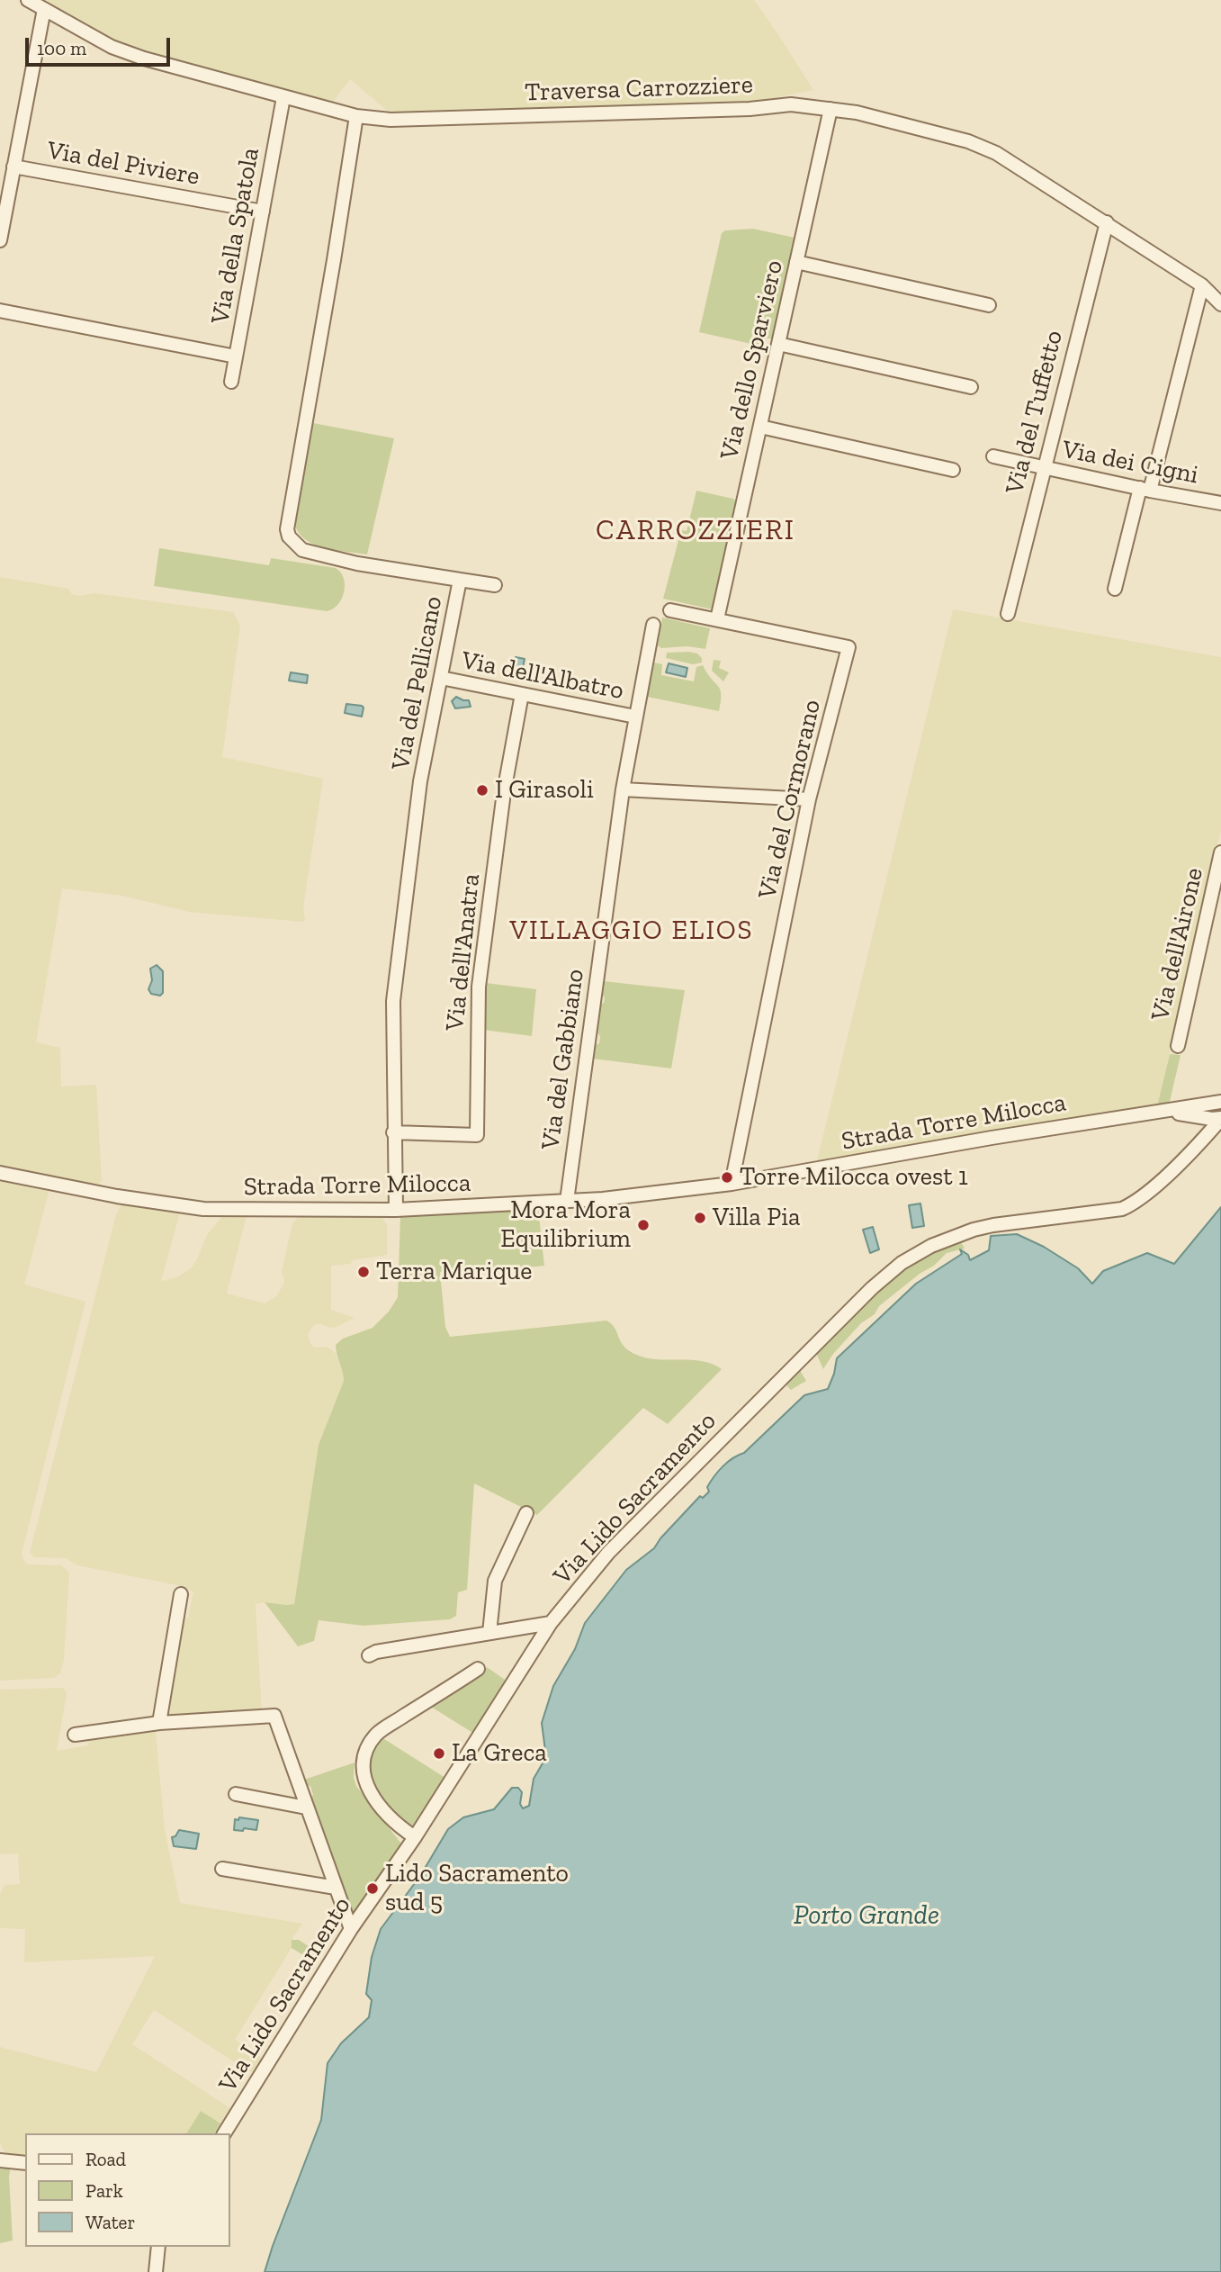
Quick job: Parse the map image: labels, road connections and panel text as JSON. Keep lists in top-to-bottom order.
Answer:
{
  "streets": {
    "street": [
      "Traversa Carrozziere",
      "Via del Piviere",
      "Via della Spatola",
      "Via dello Sparviero",
      "Via del Tuffetto",
      "Via dei Cigni",
      "Via dell'Albatro",
      "Via del Pellicano",
      "Via del Cormorano",
      "Via dell'Airone",
      "Via dell'Anatra",
      "Via del Gabbiano",
      "Strada Torre Milocca",
      "Via Lido Sacramento"
    ]
  },
  "crossings": [
    ["Traversa Carrozziere", "Via della Spatola"],
    ["Traversa Carrozziere", "Via dello Sparviero"],
    ["Traversa Carrozziere", "Via del Tuffetto"],
    ["Traversa Carrozziere", "Via del Pellicano"],
    ["Via del Piviere", "Via della Spatola"],
    ["Via dello Sparviero", "Via del Cormorano"],
    ["Via del Tuffetto", "Via dei Cigni"],
    ["Via dell'Albatro", "Via del Pellicano"],
    ["Via dell'Albatro", "Via dell'Anatra"],
    ["Via dell'Albatro", "Via del Gabbiano"],
    ["Via del Pellicano", "Via dell'Anatra"],
    ["Via del Pellicano", "Strada Torre Milocca"],
    ["Via del Cormorano", "Strada Torre Milocca"],
    ["Via del Gabbiano", "Strada Torre Milocca"]
  ],
  "districts": ["CARROZZIERI", "VILLAGGIO ELIOS"],
  "water": ["Porto Grande"],
  "places": [
    "I Girasoli",
    "Torre Milocca ovest 1",
    "Villa Pia",
    "Mora Mora Equilibrium",
    "Terra Marique",
    "La Greca",
    "Lido Sacramento sud 5"
  ],
  "legend": ["Road", "Park", "Water"],
  "scale_bar": "100 m"
}
